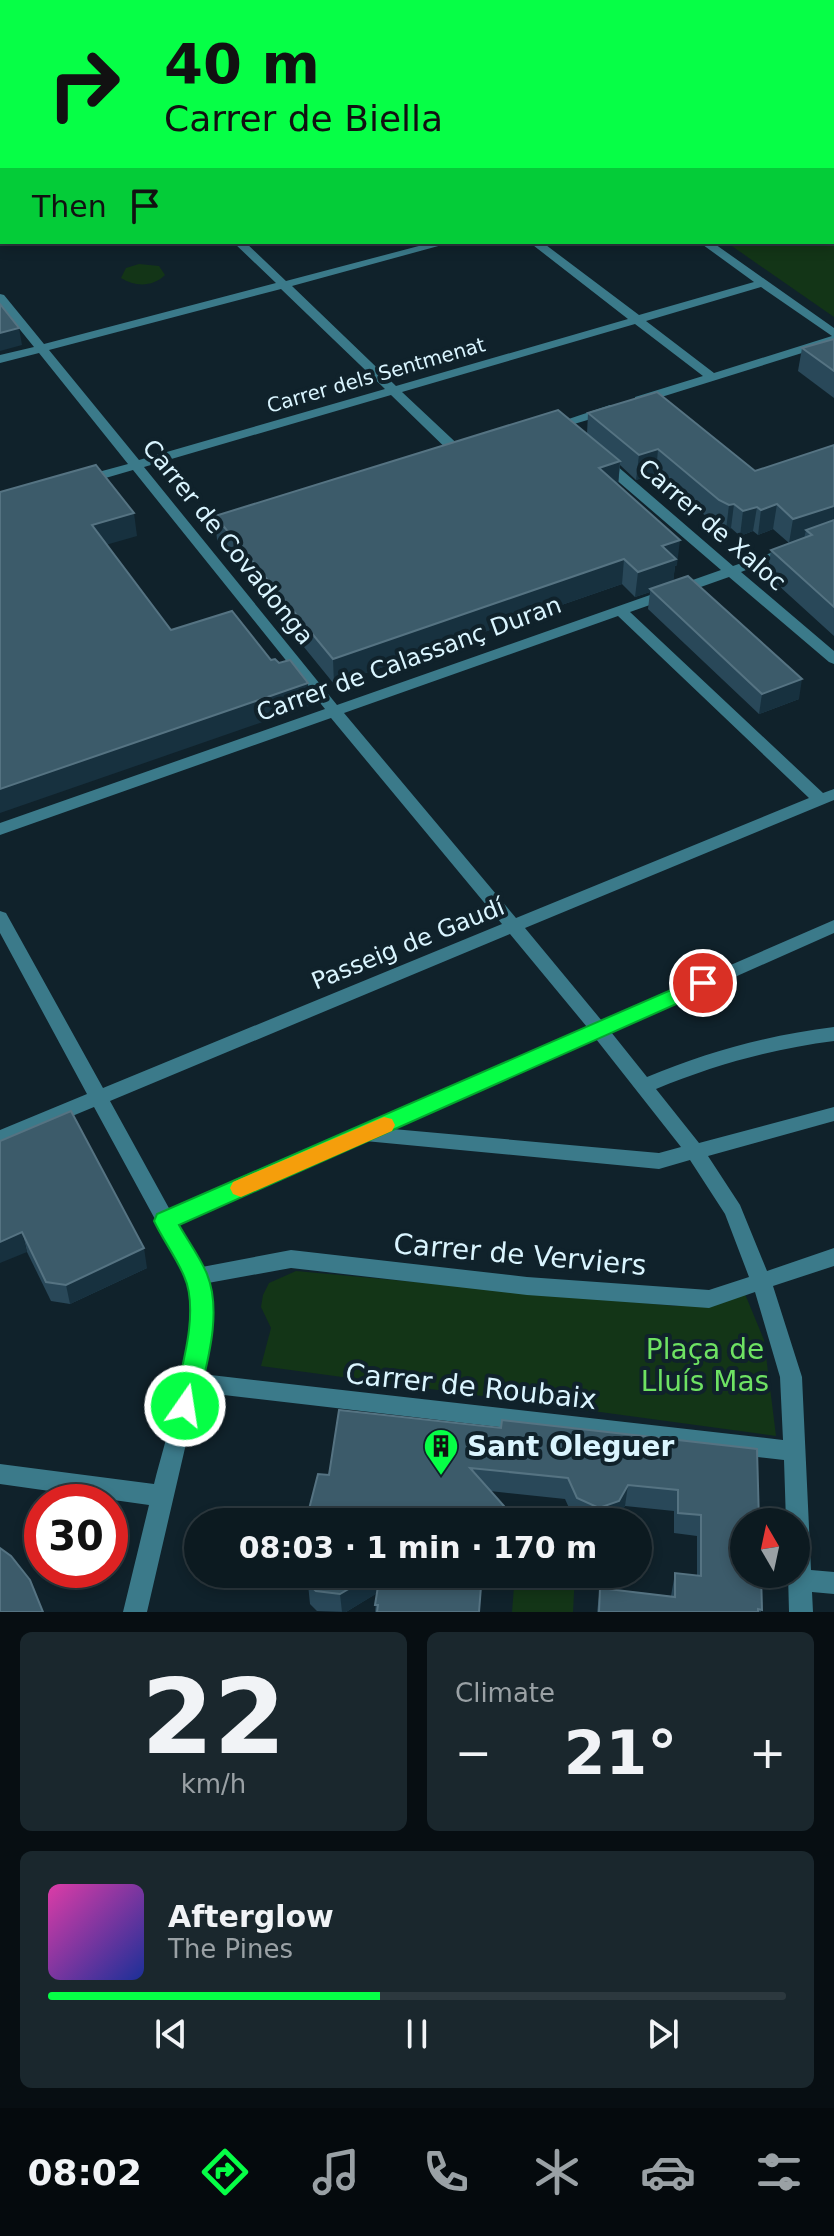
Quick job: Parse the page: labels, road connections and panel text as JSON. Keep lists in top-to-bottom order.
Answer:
{
  "streets": {
    "street": [
      "Carrer dels Sentmenat",
      "Carrer de Xaloc",
      "Carrer de Covadonga",
      "Carrer de Calassanç Duran",
      "Passeig de Gaudí",
      "Carrer de Verviers",
      "Carrer de Roubaix"
    ]
  },
  "crossings": [
    ["Carrer dels Sentmenat", "Carrer de Covadonga"],
    ["Carrer de Xaloc", "Carrer de Calassanç Duran"],
    ["Carrer de Covadonga", "Carrer de Calassanç Duran"],
    ["Carrer de Covadonga", "Passeig de Gaudí"],
    ["Carrer de Covadonga", "Carrer de Verviers"],
    ["Carrer de Covadonga", "Carrer de Roubaix"]
  ],
  "parks": ["Plaça de Lluís Mas"],
  "places": {
    "building": ["Sant Oleguer"]
  },
  "north": "top",
  "page": {
    "turn": ["40 m", "Carrer de Biella"],
    "then": "Then",
    "limit": "30",
    "trip": "08:03 · 1 min · 170 m",
    "tile": [
      ["22", "km/h"],
      "Climate"
    ],
    "heat": ["−", "21°", "+"],
    "song": ["Afterglow", "The Pines"],
    "tabs": "08:02"
  }
}
